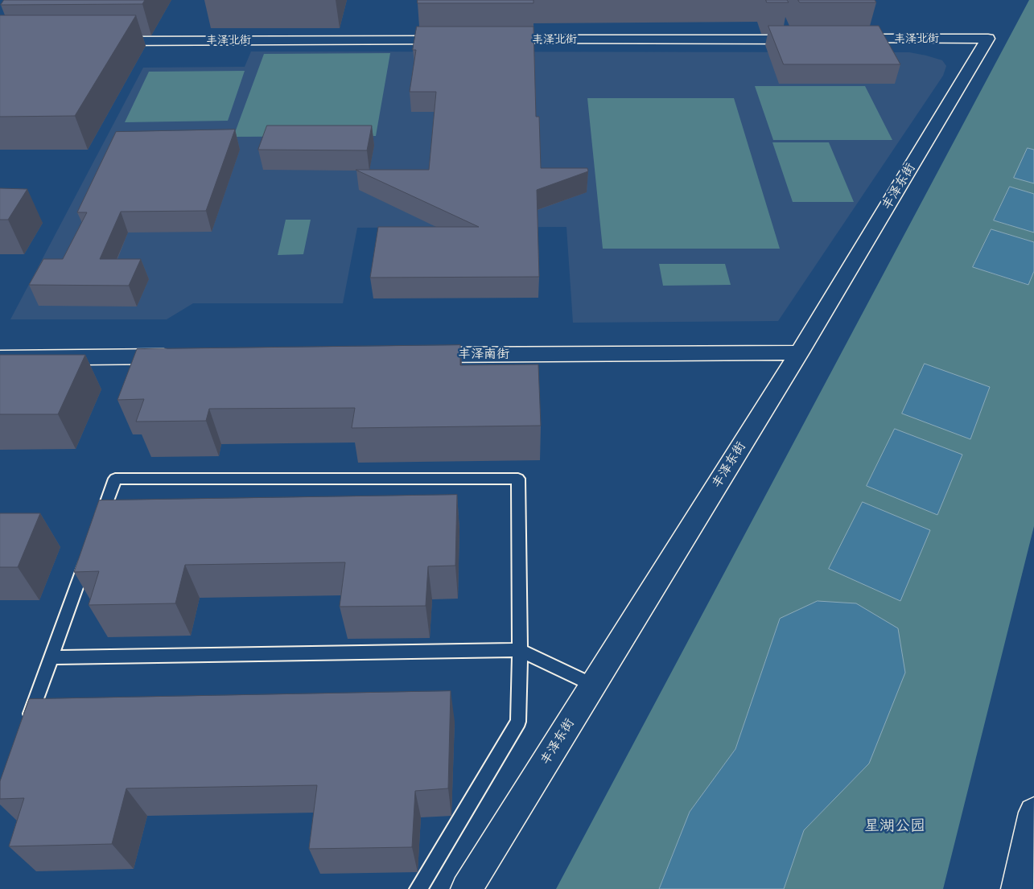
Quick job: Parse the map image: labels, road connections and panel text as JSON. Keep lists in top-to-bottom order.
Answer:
{
  "streets": {
    "street": ["丰泽北街", "丰泽东街", "丰泽南街"]
  },
  "crossings": [
    ["丰泽北街", "丰泽东街"],
    ["丰泽东街", "丰泽南街"]
  ],
  "parks": ["星湖公园"]
}
